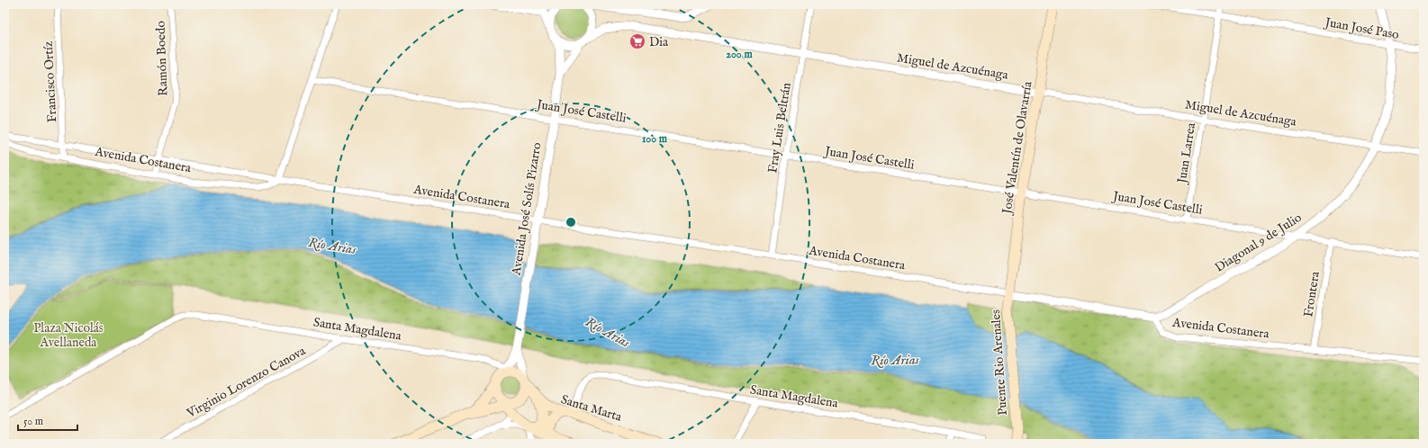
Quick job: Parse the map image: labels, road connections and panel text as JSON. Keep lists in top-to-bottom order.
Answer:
{
  "streets": {
    "main road": ["José Valentín de Olavarría", "Puente Rio Arenales", "Santa Marta"],
    "street": [
      "Juan José Paso",
      "Ramón Boedo",
      "Miguel de Azcuénaga",
      "Francisco Ortíz",
      "Juan José Castelli",
      "Fray Luis Beltrán",
      "Juan Larrea",
      "Avenida Costanera",
      "Avenida José Solís Pizarro",
      "Diagonal 9 de Julio",
      "Frontera",
      "Santa Magdalena",
      "Virginio Lorenzo Canova"
    ]
  },
  "crossings": [
    ["Juan José Paso", "Juan Larrea"],
    ["Juan José Paso", "Diagonal 9 de Julio"],
    ["Ramón Boedo", "Avenida Costanera"],
    ["Miguel de Azcuénaga", "Fray Luis Beltrán"],
    ["Miguel de Azcuénaga", "José Valentín de Olavarría"],
    ["Miguel de Azcuénaga", "Juan Larrea"],
    ["Miguel de Azcuénaga", "Avenida José Solís Pizarro"],
    ["Miguel de Azcuénaga", "Diagonal 9 de Julio"],
    ["Francisco Ortíz", "Avenida Costanera"],
    ["Juan José Castelli", "Fray Luis Beltrán"],
    ["Juan José Castelli", "José Valentín de Olavarría"],
    ["Juan José Castelli", "Juan Larrea"],
    ["Juan José Castelli", "Avenida José Solís Pizarro"],
    ["Juan José Castelli", "Diagonal 9 de Julio"],
    ["Juan José Castelli", "Frontera"],
    ["Fray Luis Beltrán", "Avenida Costanera"],
    ["José Valentín de Olavarría", "Avenida Costanera"],
    ["José Valentín de Olavarría", "Puente Rio Arenales"],
    ["Avenida Costanera", "Avenida José Solís Pizarro"],
    ["Avenida Costanera", "Diagonal 9 de Julio"],
    ["Avenida Costanera", "Frontera"],
    ["Avenida Costanera", "Puente Rio Arenales"],
    ["Avenida José Solís Pizarro", "Santa Magdalena"],
    ["Avenida José Solís Pizarro", "Santa Marta"],
    ["Santa Magdalena", "Virginio Lorenzo Canova"],
    ["Santa Magdalena", "Santa Marta"]
  ],
  "water": ["Río Arias"],
  "parks": ["Plaza Nicolás Avellaneda"],
  "places": {
    "supermarket": ["Dia"]
  },
  "scale_bar": "50 m",
  "rings": ["200 m", "100 m"]
}
